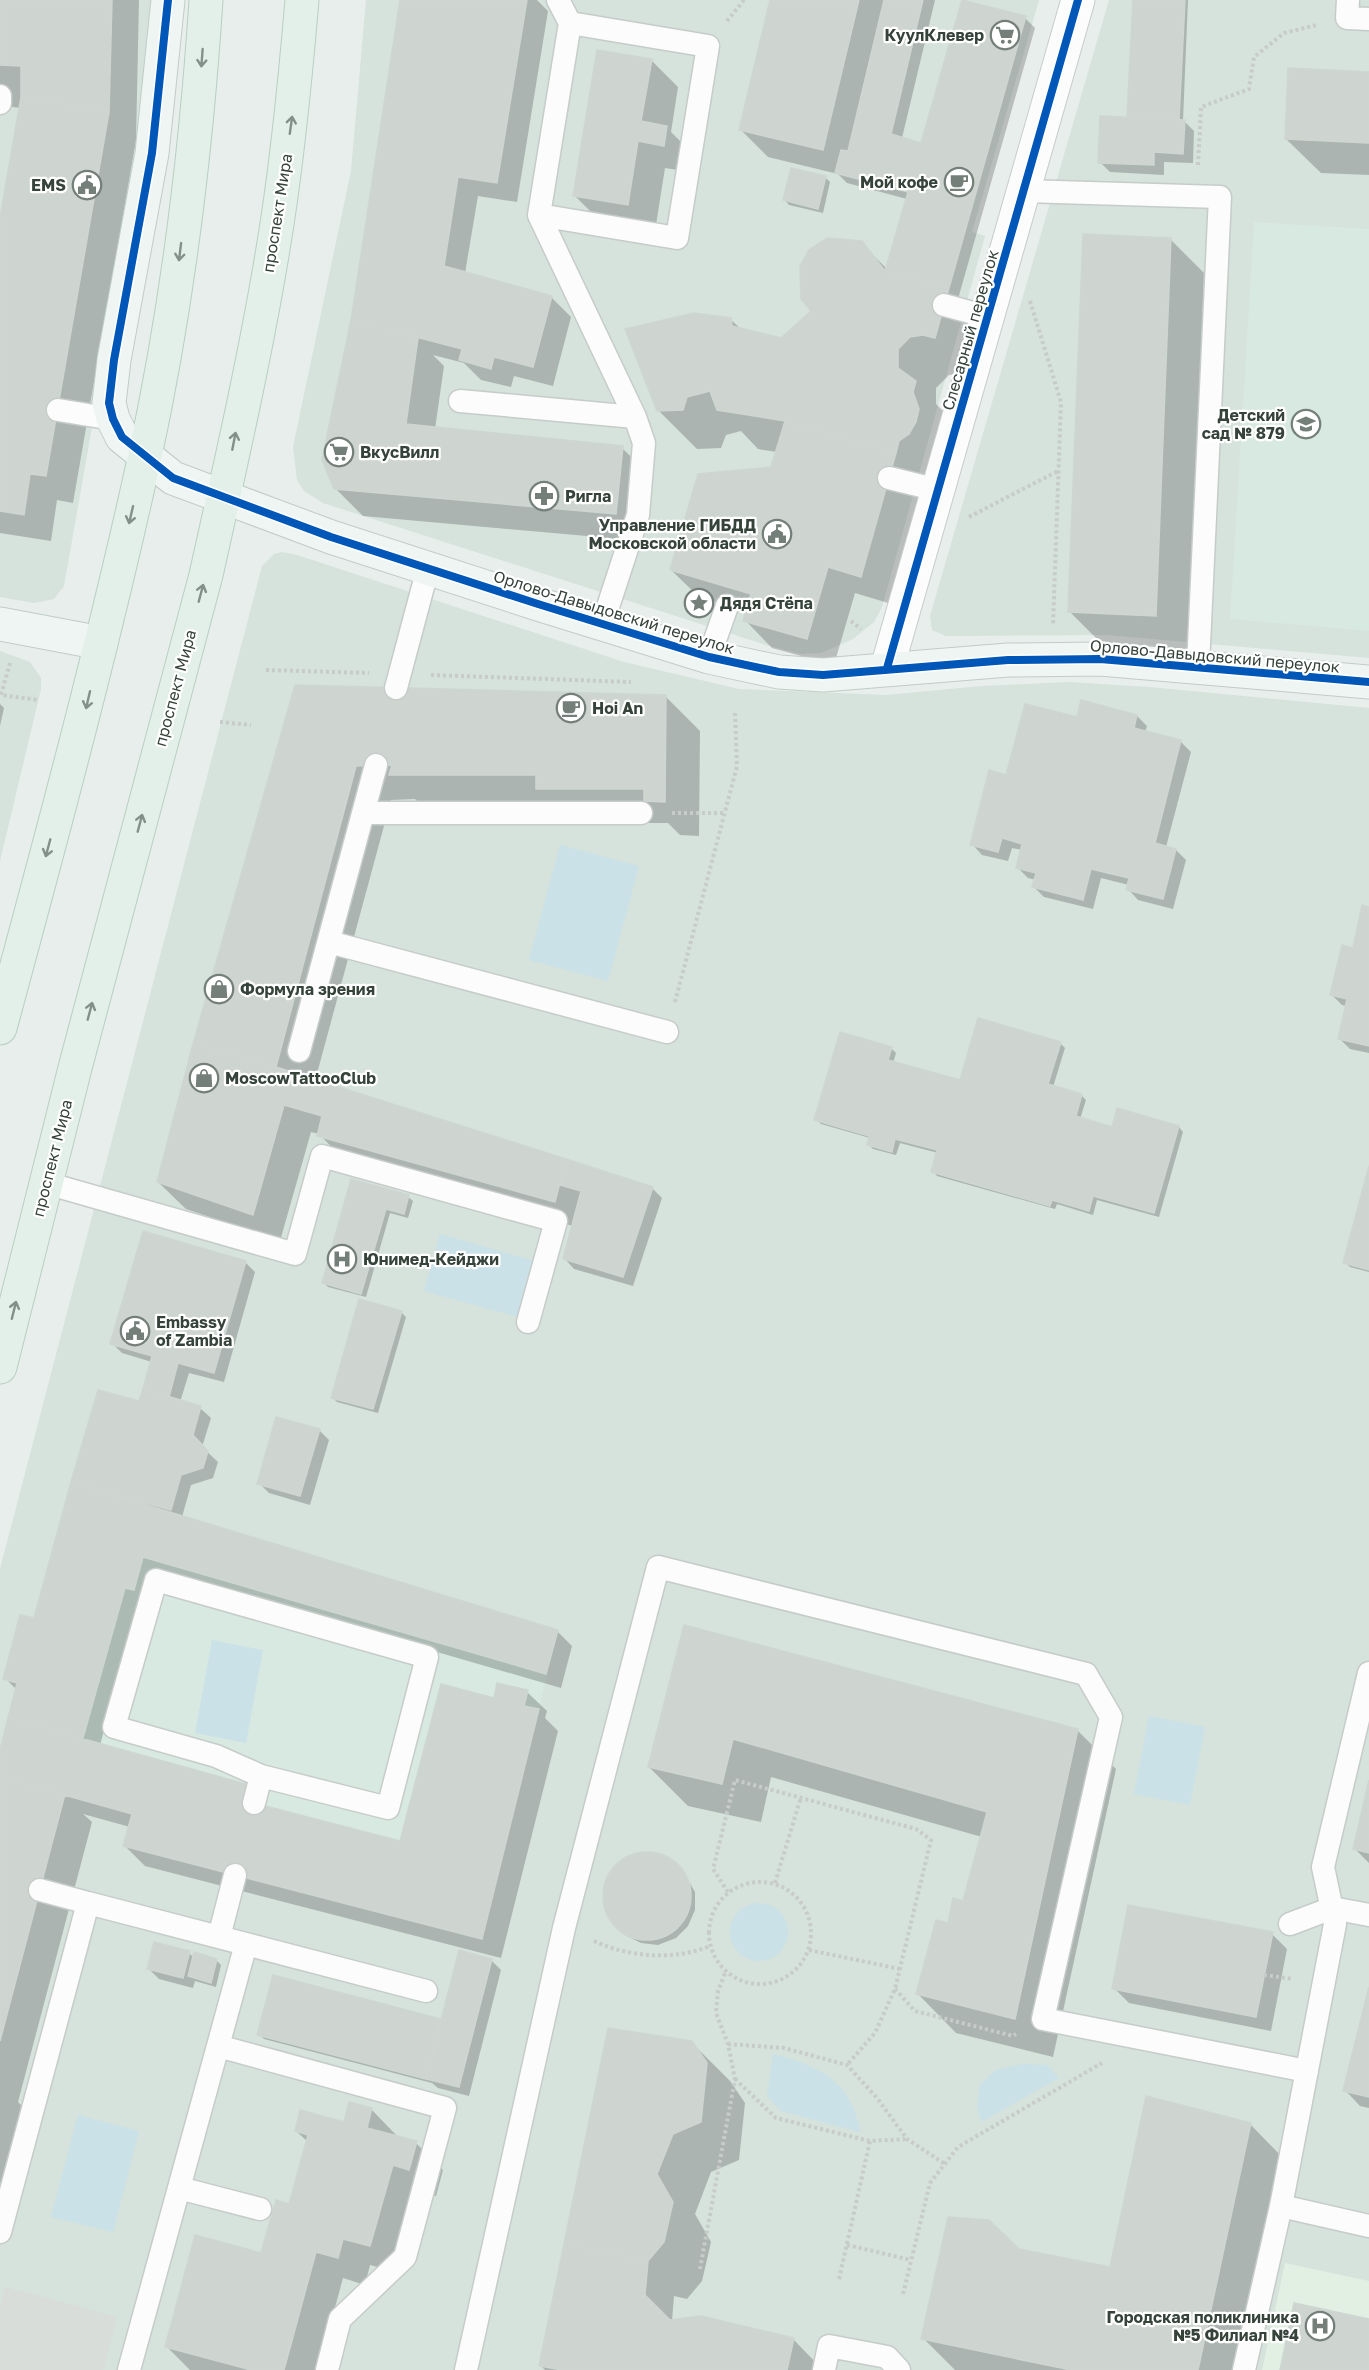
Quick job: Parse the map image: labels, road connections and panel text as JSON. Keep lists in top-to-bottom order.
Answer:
{
  "streets": {
    "main road": ["проспект Мира"],
    "street": ["Слесарный переулок", "Орлово-Давыдовский переулок"]
  },
  "crossings": [
    ["проспект Мира", "Орлово-Давыдовский переулок"],
    ["Слесарный переулок", "Орлово-Давыдовский переулок"]
  ],
  "places": {
    "supermarket": ["КуулКлевер", "ВкусВилл"],
    "cafe": ["Мой кофе", "Hoi An"],
    "public building": ["EMS", "Управление ГИБДД Московской области", "Embassy of Zambia"],
    "school or university": ["Детский сад № 879"],
    "pharmacy": ["Ригла"],
    "place": ["Дядя Стёпа"],
    "shop": ["Формула зрения", "MoscowTattooClub"],
    "hospital": ["Юнимед-Кейджи", "Городская поликлиника №5 Филиал №4"]
  }
}
